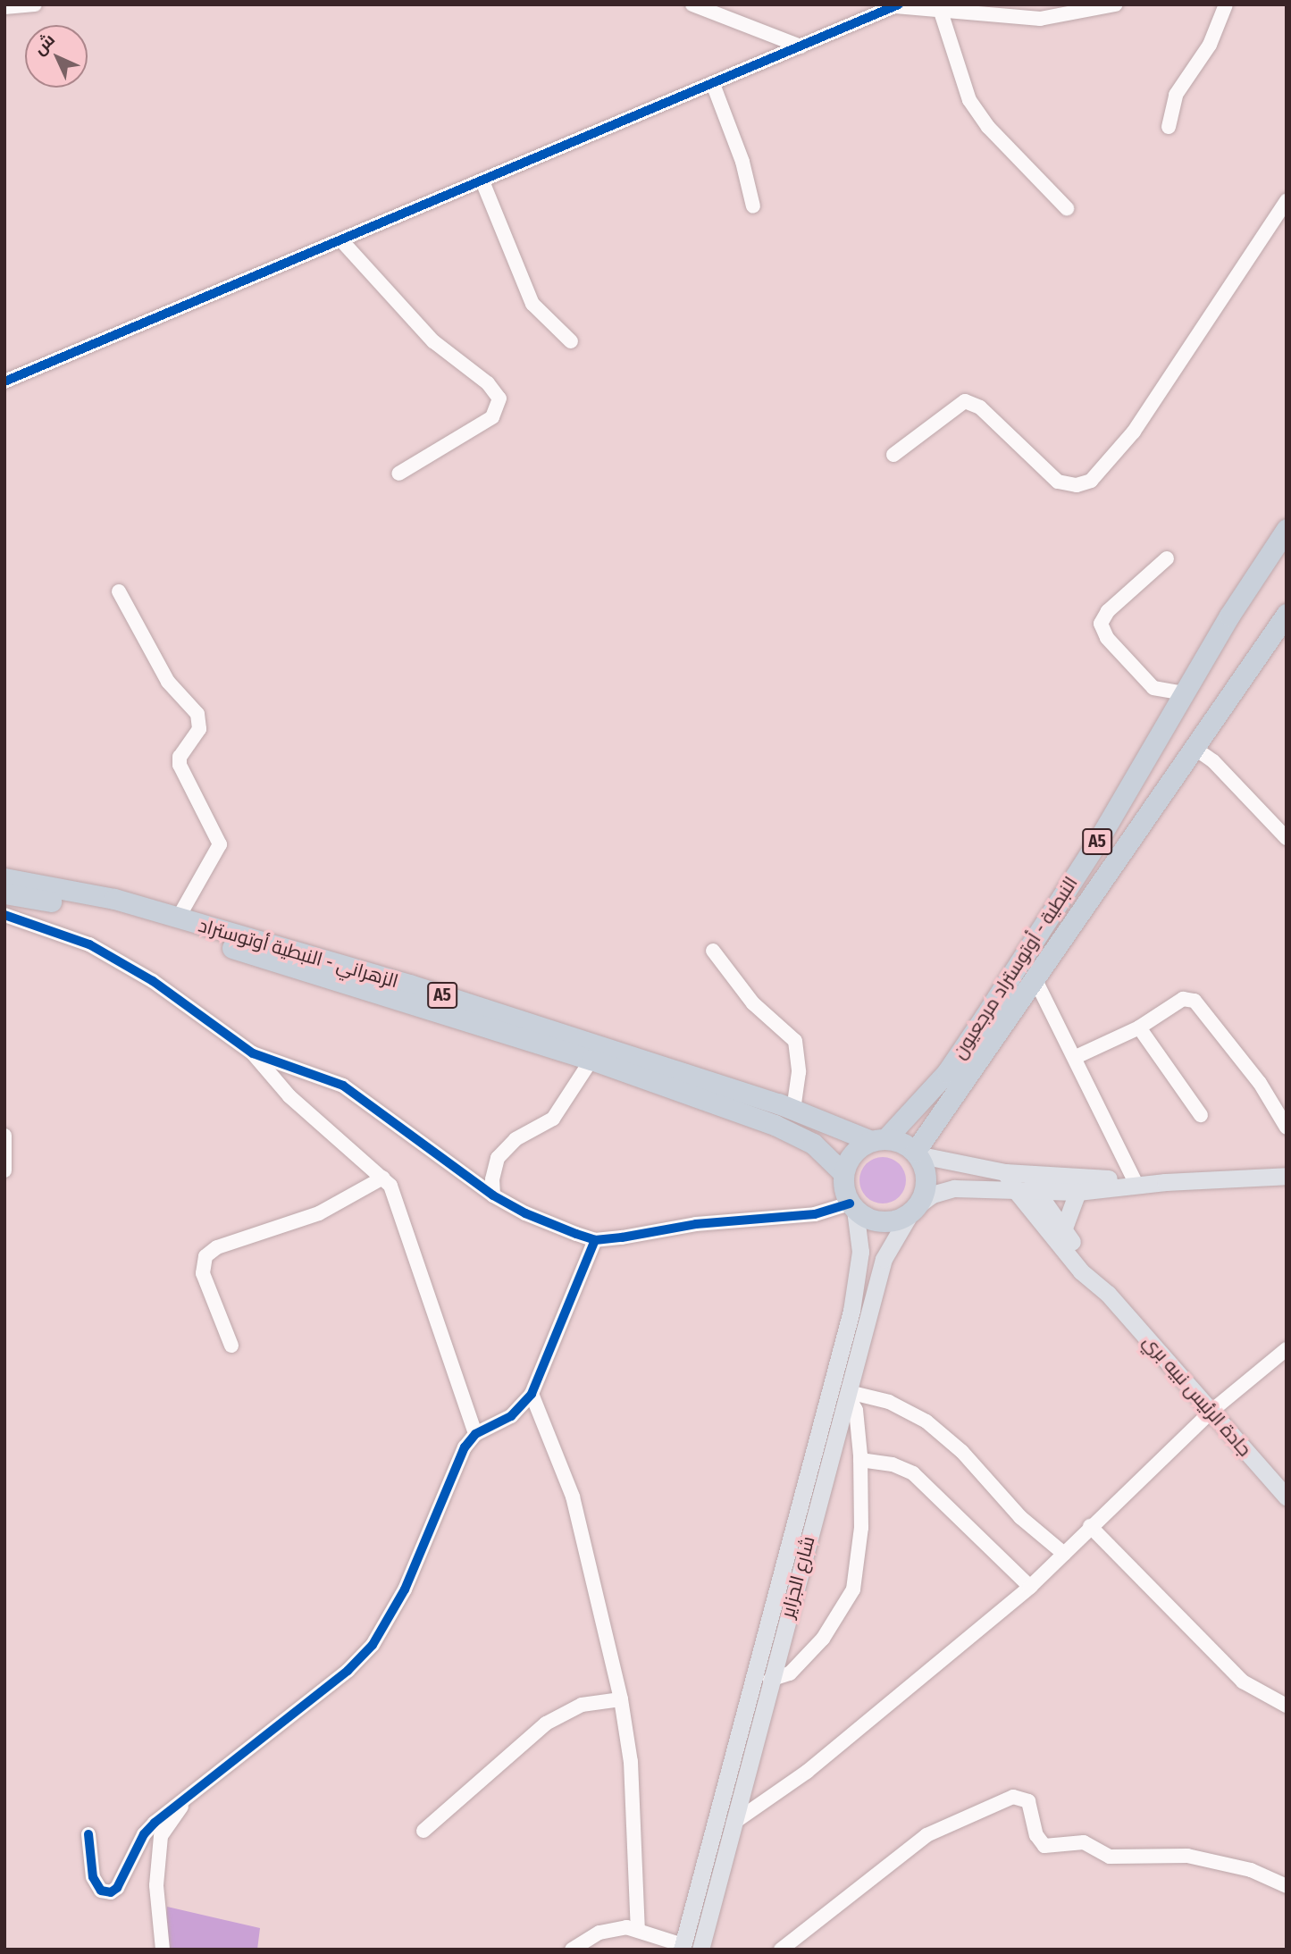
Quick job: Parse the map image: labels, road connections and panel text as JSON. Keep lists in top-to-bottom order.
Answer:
{
  "streets": {
    "highway": ["A5", "الزهراني - النبطية أوتوستراد", "النبطية - أوتوستراد مرجعيون"],
    "main road": ["جادة الرئيس نبيه بري", "شارع الجزاير"]
  },
  "crossings": [
    ["A5", "الزهراني - النبطية أوتوستراد"],
    ["A5", "النبطية - أوتوستراد مرجعيون"],
    ["A5", "شارع الجزاير"],
    ["الزهراني - النبطية أوتوستراد", "النبطية - أوتوستراد مرجعيون"],
    ["الزهراني - النبطية أوتوستراد", "شارع الجزاير"],
    ["النبطية - أوتوستراد مرجعيون", "شارع الجزاير"]
  ],
  "north": "top left"
}
